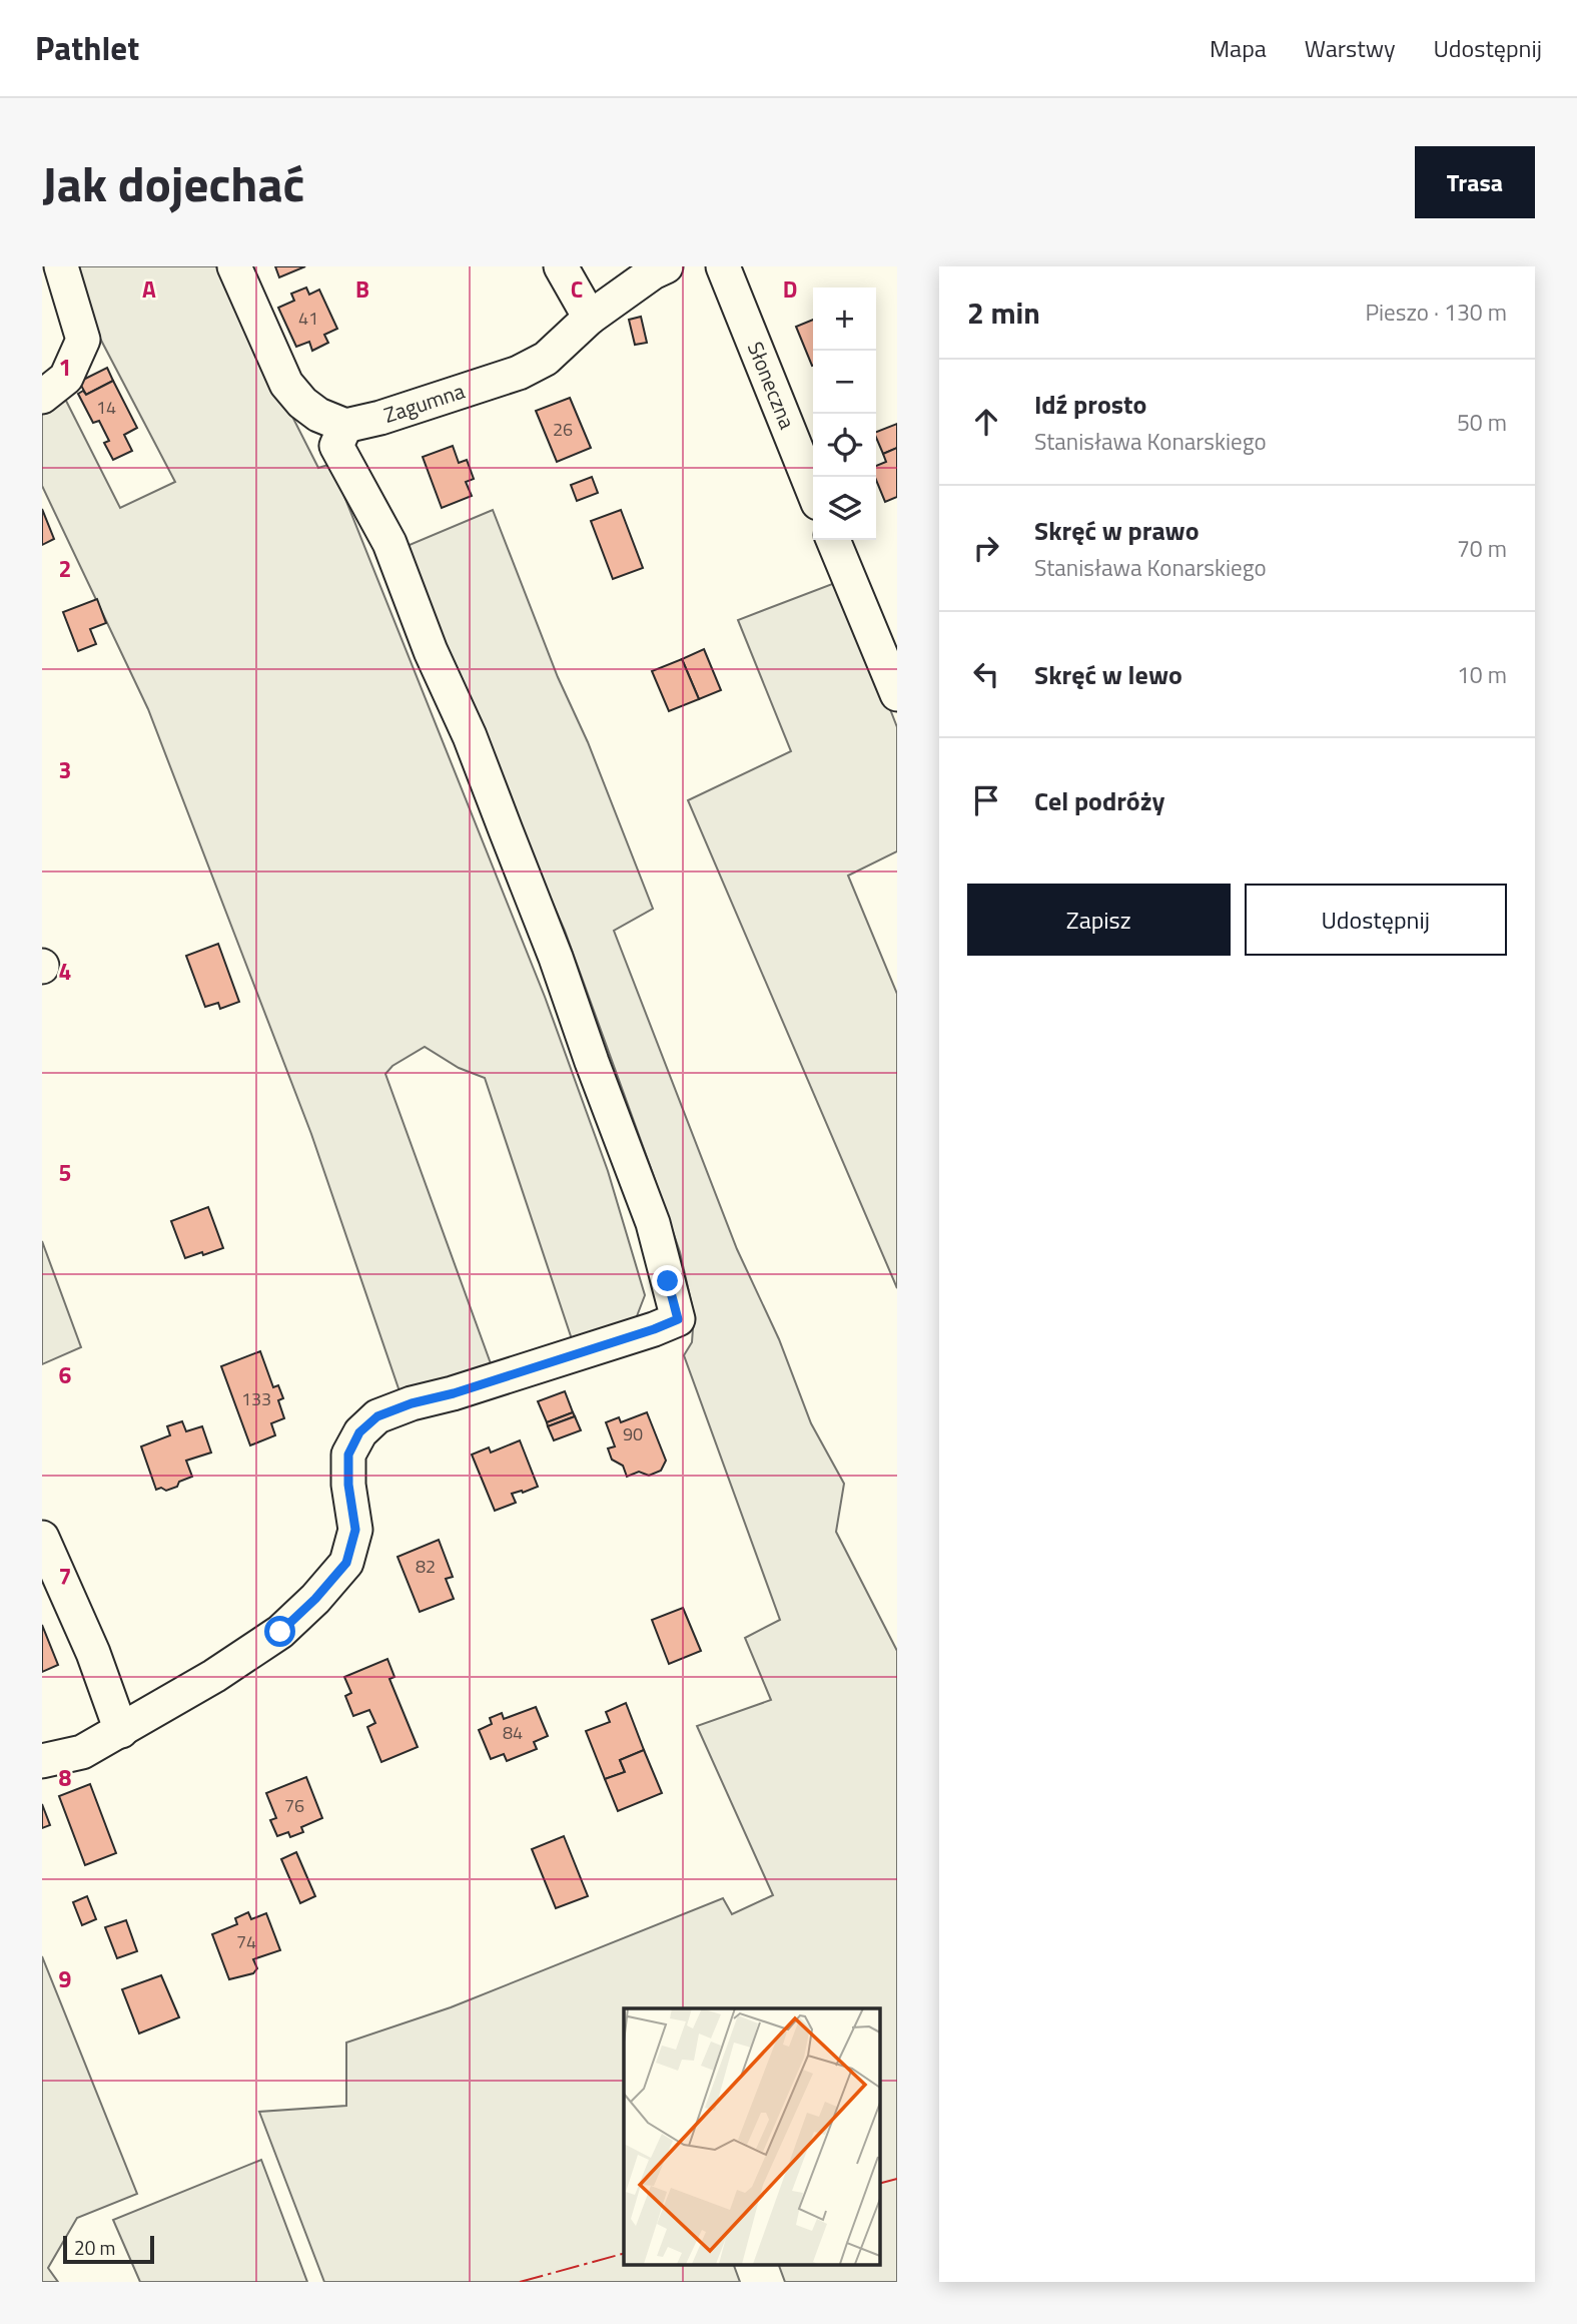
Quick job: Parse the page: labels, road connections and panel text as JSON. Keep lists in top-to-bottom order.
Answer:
{
  "streets": {
    "street": ["Słoneczna", "Zagumna"]
  },
  "house_numbers": [
    "41",
    "14",
    "26",
    "133",
    "90",
    "82",
    "84",
    "76",
    "74"
  ],
  "scale_bar": "20 m",
  "page": {
    "header": "Pathlet",
    "nav": ["Mapa", "Warstwy", "Udostępnij"],
    "title": "Jak dojechać",
    "buttons": [
      "Trasa",
      ["Zapisz", "Udostępnij"]
    ],
    "heading": ["2 min", "Pieszo · 130 m"],
    "map_buttons": ["+", "−"],
    "list": [
      ["Idź prosto", "Stanisława Konarskiego", "50 m"],
      ["Skręć w prawo", "Stanisława Konarskiego", "70 m"],
      ["Skręć w lewo", "10 m"],
      "Cel podróży"
    ],
    "scale": "20 m"
  },
  "grid": {
    "columns": [
      "A",
      "B",
      "C",
      "D"
    ],
    "rows": [
      "1",
      "2",
      "3",
      "4",
      "5",
      "6",
      "7",
      "8",
      "9"
    ]
  }
}
